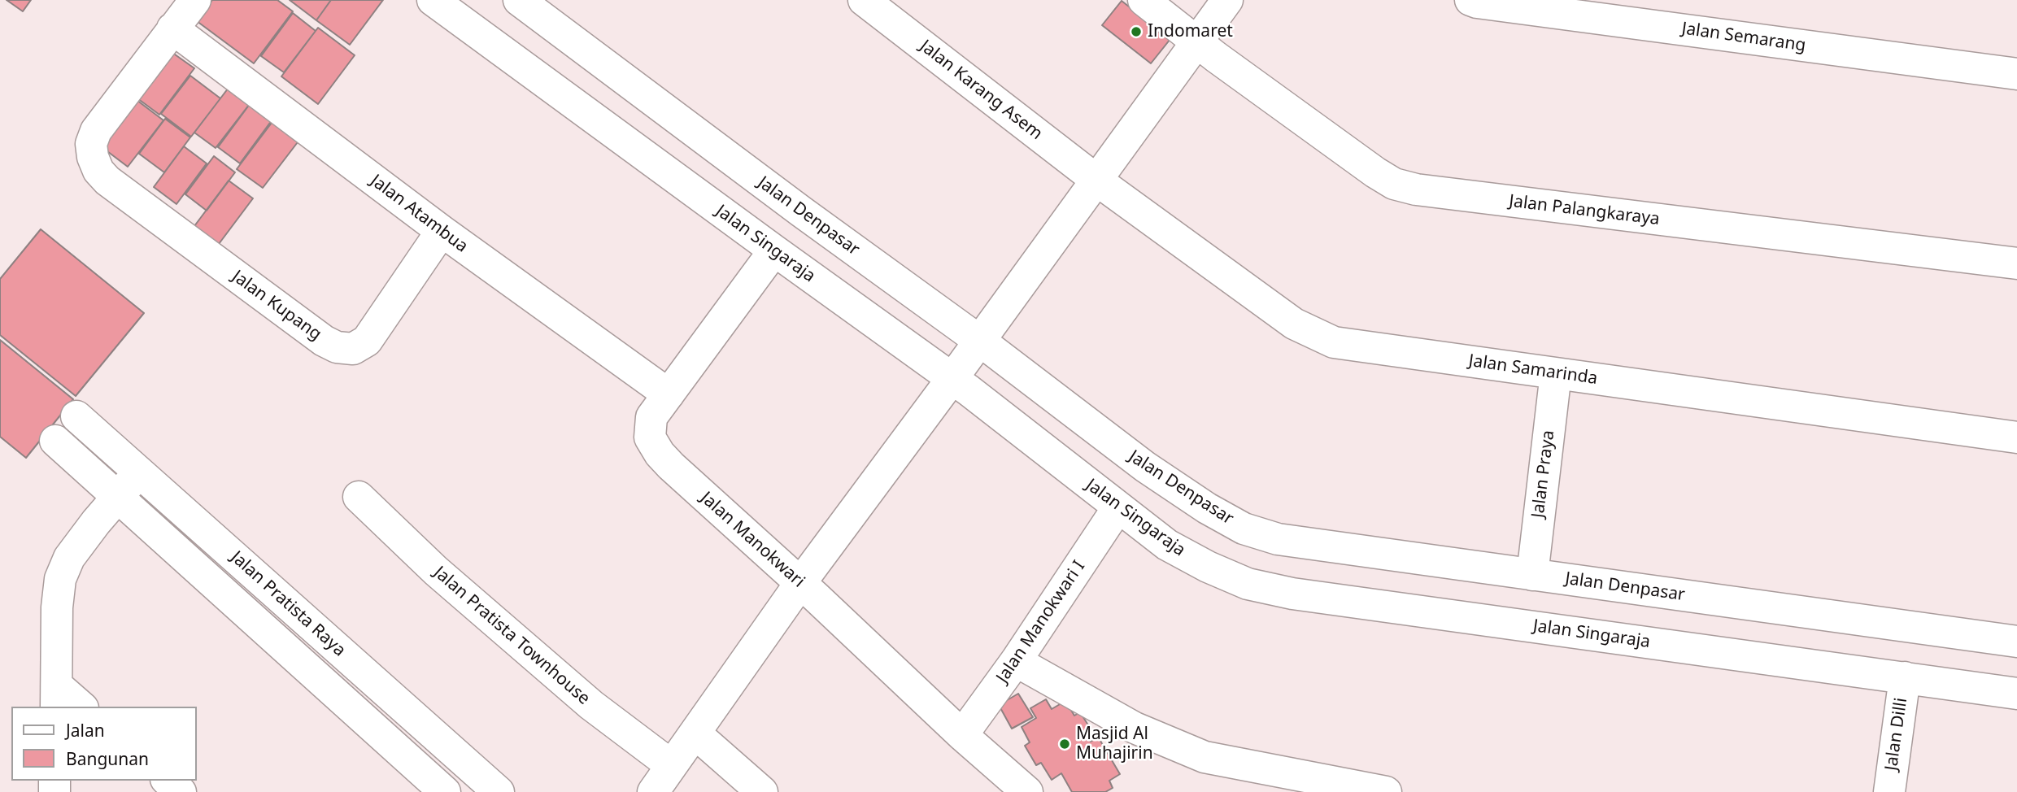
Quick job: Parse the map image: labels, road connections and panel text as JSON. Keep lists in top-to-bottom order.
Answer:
{
  "streets": {
    "street": [
      "Jalan Semarang",
      "Jalan Karang Asem",
      "Jalan Palangkaraya",
      "Jalan Atambua",
      "Jalan Denpasar",
      "Jalan Singaraja",
      "Jalan Kupang",
      "Jalan Samarinda",
      "Jalan Praya",
      "Jalan Manokwari",
      "Jalan Pratista Raya",
      "Jalan Manokwari I",
      "Jalan Pratista Townhouse",
      "Jalan Dilli"
    ]
  },
  "crossings": [
    ["Jalan Karang Asem", "Jalan Samarinda"],
    ["Jalan Atambua", "Jalan Kupang"],
    ["Jalan Atambua", "Jalan Manokwari"],
    ["Jalan Denpasar", "Jalan Singaraja"],
    ["Jalan Denpasar", "Jalan Praya"],
    ["Jalan Singaraja", "Jalan Manokwari"],
    ["Jalan Singaraja", "Jalan Manokwari I"],
    ["Jalan Singaraja", "Jalan Dilli"],
    ["Jalan Samarinda", "Jalan Praya"],
    ["Jalan Manokwari", "Jalan Manokwari I"]
  ],
  "places": ["Indomaret", "Masjid Al Muhajirin"],
  "legend": ["Jalan", "Bangunan"]
}
